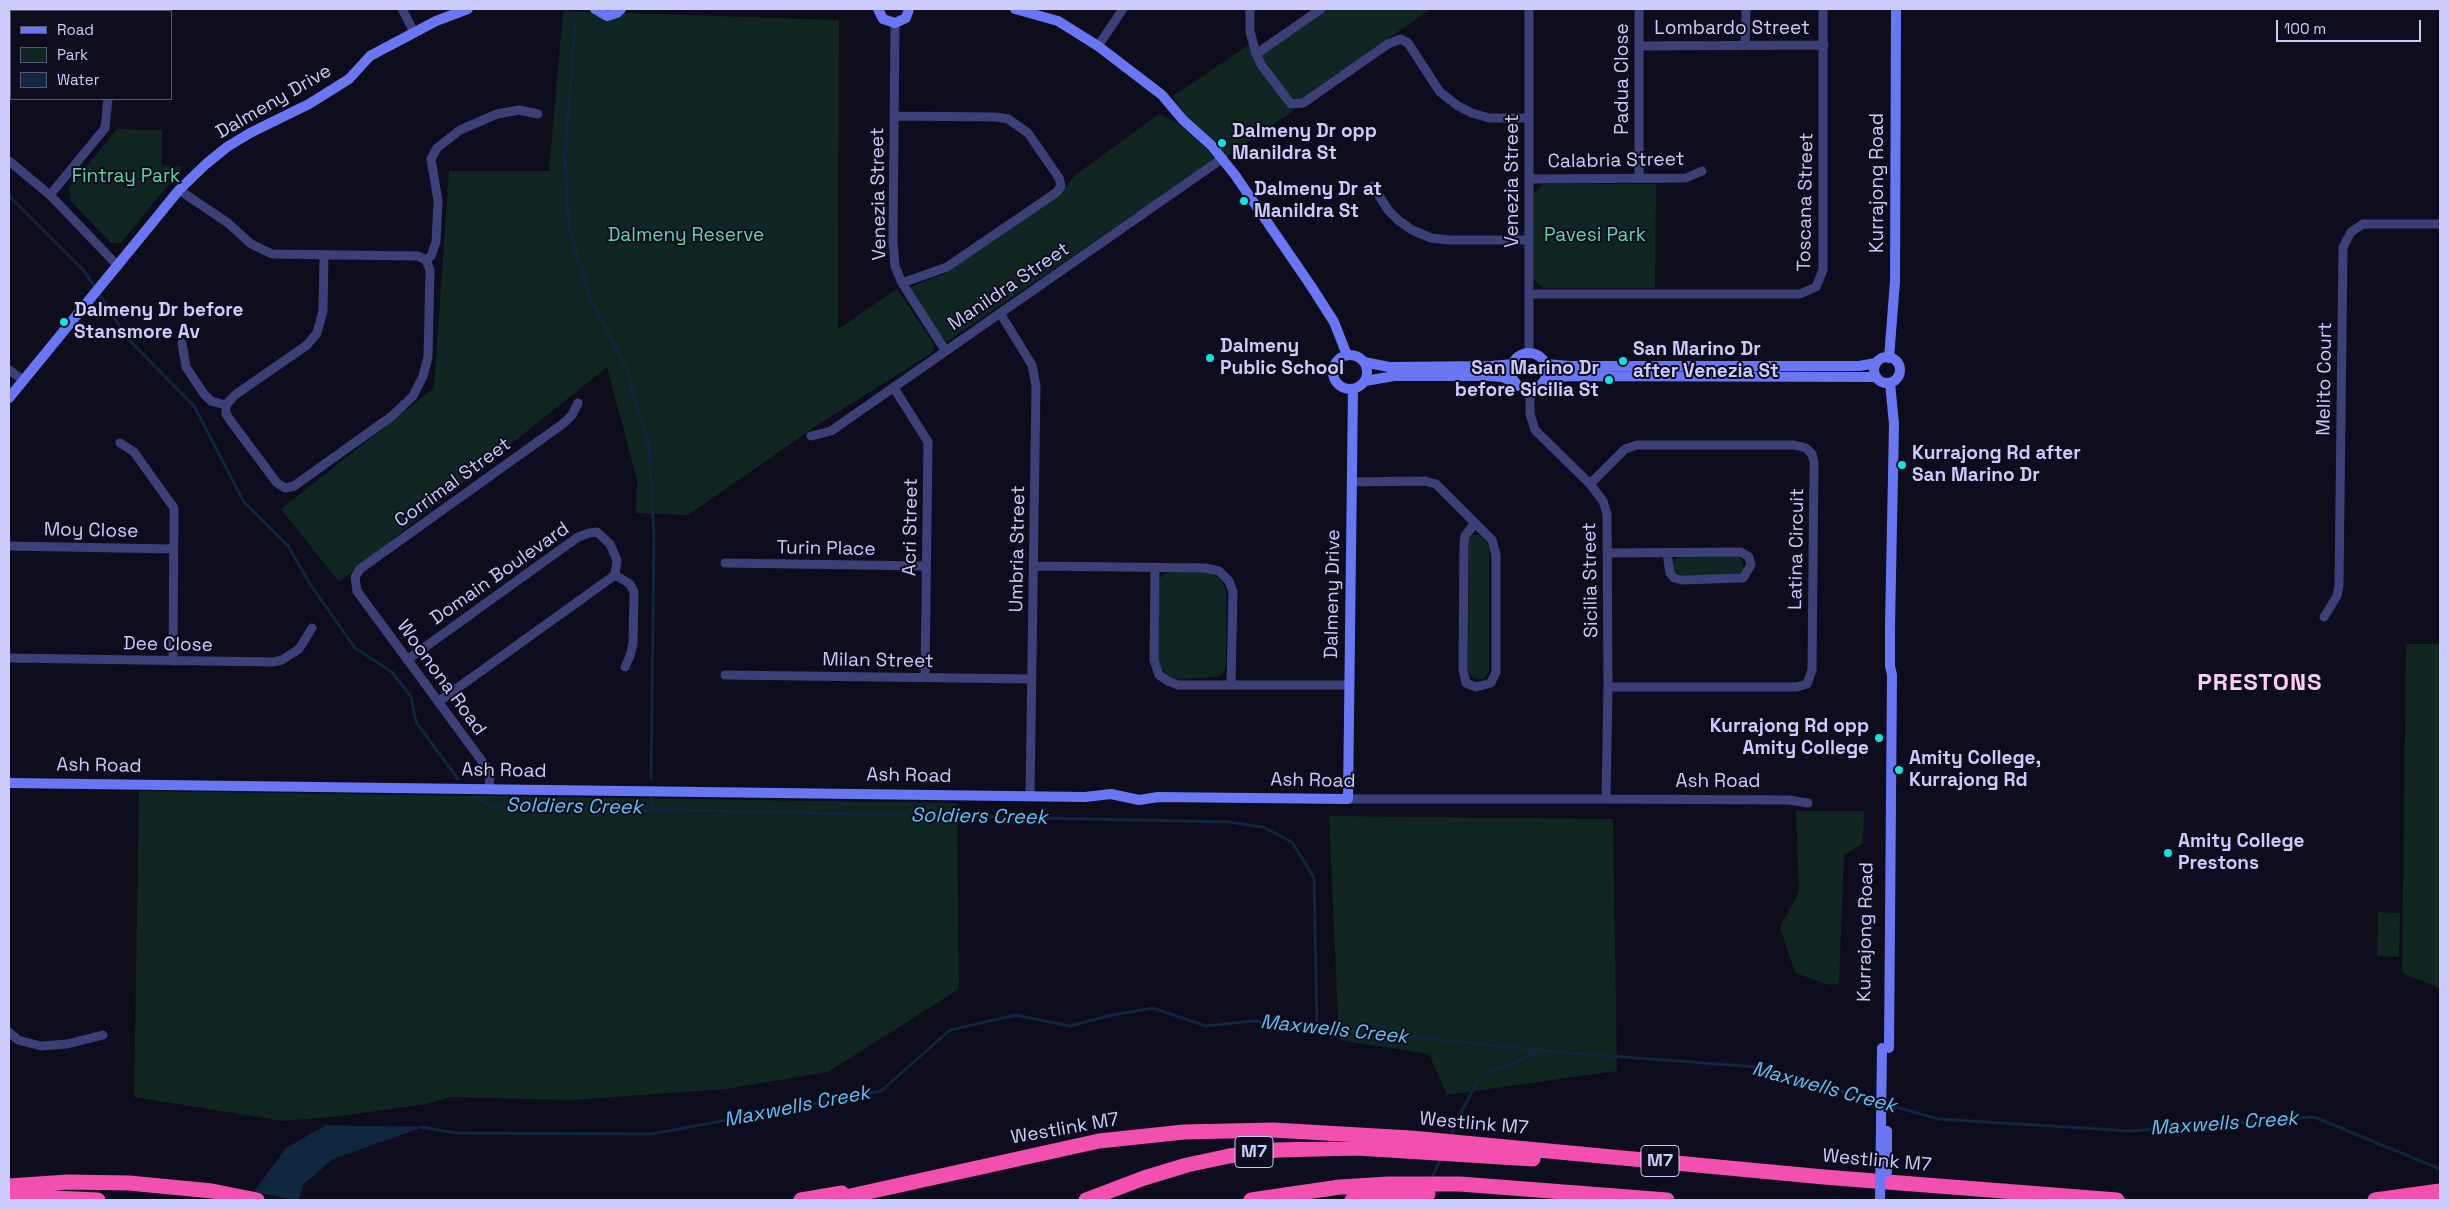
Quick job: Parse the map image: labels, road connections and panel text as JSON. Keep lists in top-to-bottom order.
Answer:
{
  "streets": {
    "highway": ["Westlink M7", "M7"],
    "street": [
      "Lombardo Street",
      "Padua Close",
      "Dalmeny Drive",
      "Calabria Street",
      "Venezia Street",
      "Kurrajong Road",
      "Toscana Street",
      "Manildra Street",
      "Melito Court",
      "Corrimal Street",
      "Acri Street",
      "Moy Close",
      "Turin Place",
      "Umbria Street",
      "Latina Circuit",
      "Domain Boulevard",
      "Sicilia Street",
      "Dee Close",
      "Milan Street",
      "Woonona Road",
      "Ash Road"
    ]
  },
  "crossings": [
    ["Lombardo Street", "Padua Close"],
    ["Lombardo Street", "Toscana Street"],
    ["Padua Close", "Calabria Street"],
    ["Dalmeny Drive", "Ash Road"],
    ["Calabria Street", "Venezia Street"],
    ["Venezia Street", "Toscana Street"],
    ["Venezia Street", "Manildra Street"],
    ["Venezia Street", "Sicilia Street"],
    ["Manildra Street", "Acri Street"],
    ["Manildra Street", "Umbria Street"],
    ["Corrimal Street", "Woonona Road"],
    ["Acri Street", "Turin Place"],
    ["Acri Street", "Milan Street"],
    ["Umbria Street", "Milan Street"],
    ["Umbria Street", "Ash Road"],
    ["Latina Circuit", "Sicilia Street"],
    ["Domain Boulevard", "Woonona Road"],
    ["Sicilia Street", "Ash Road"],
    ["Woonona Road", "Ash Road"],
    ["Westlink M7", "M7"]
  ],
  "districts": ["PRESTONS"],
  "water": ["Soldiers Creek", "Maxwells Creek"],
  "parks": ["Fintray Park", "Dalmeny Reserve", "Pavesi Park"],
  "places": [
    "Dalmeny Dr opp Manildra St",
    "Dalmeny Dr at Manildra St",
    "Dalmeny Dr before Stansmore Av",
    "Dalmeny Public School",
    "San Marino Dr after Venezia St",
    "San Marino Dr before Sicilia St",
    "Kurrajong Rd after San Marino Dr",
    "Kurrajong Rd opp Amity College",
    "Amity College, Kurrajong Rd",
    "Amity College Prestons"
  ],
  "legend": ["Road", "Park", "Water"],
  "scale_bar": "100 m"
}
